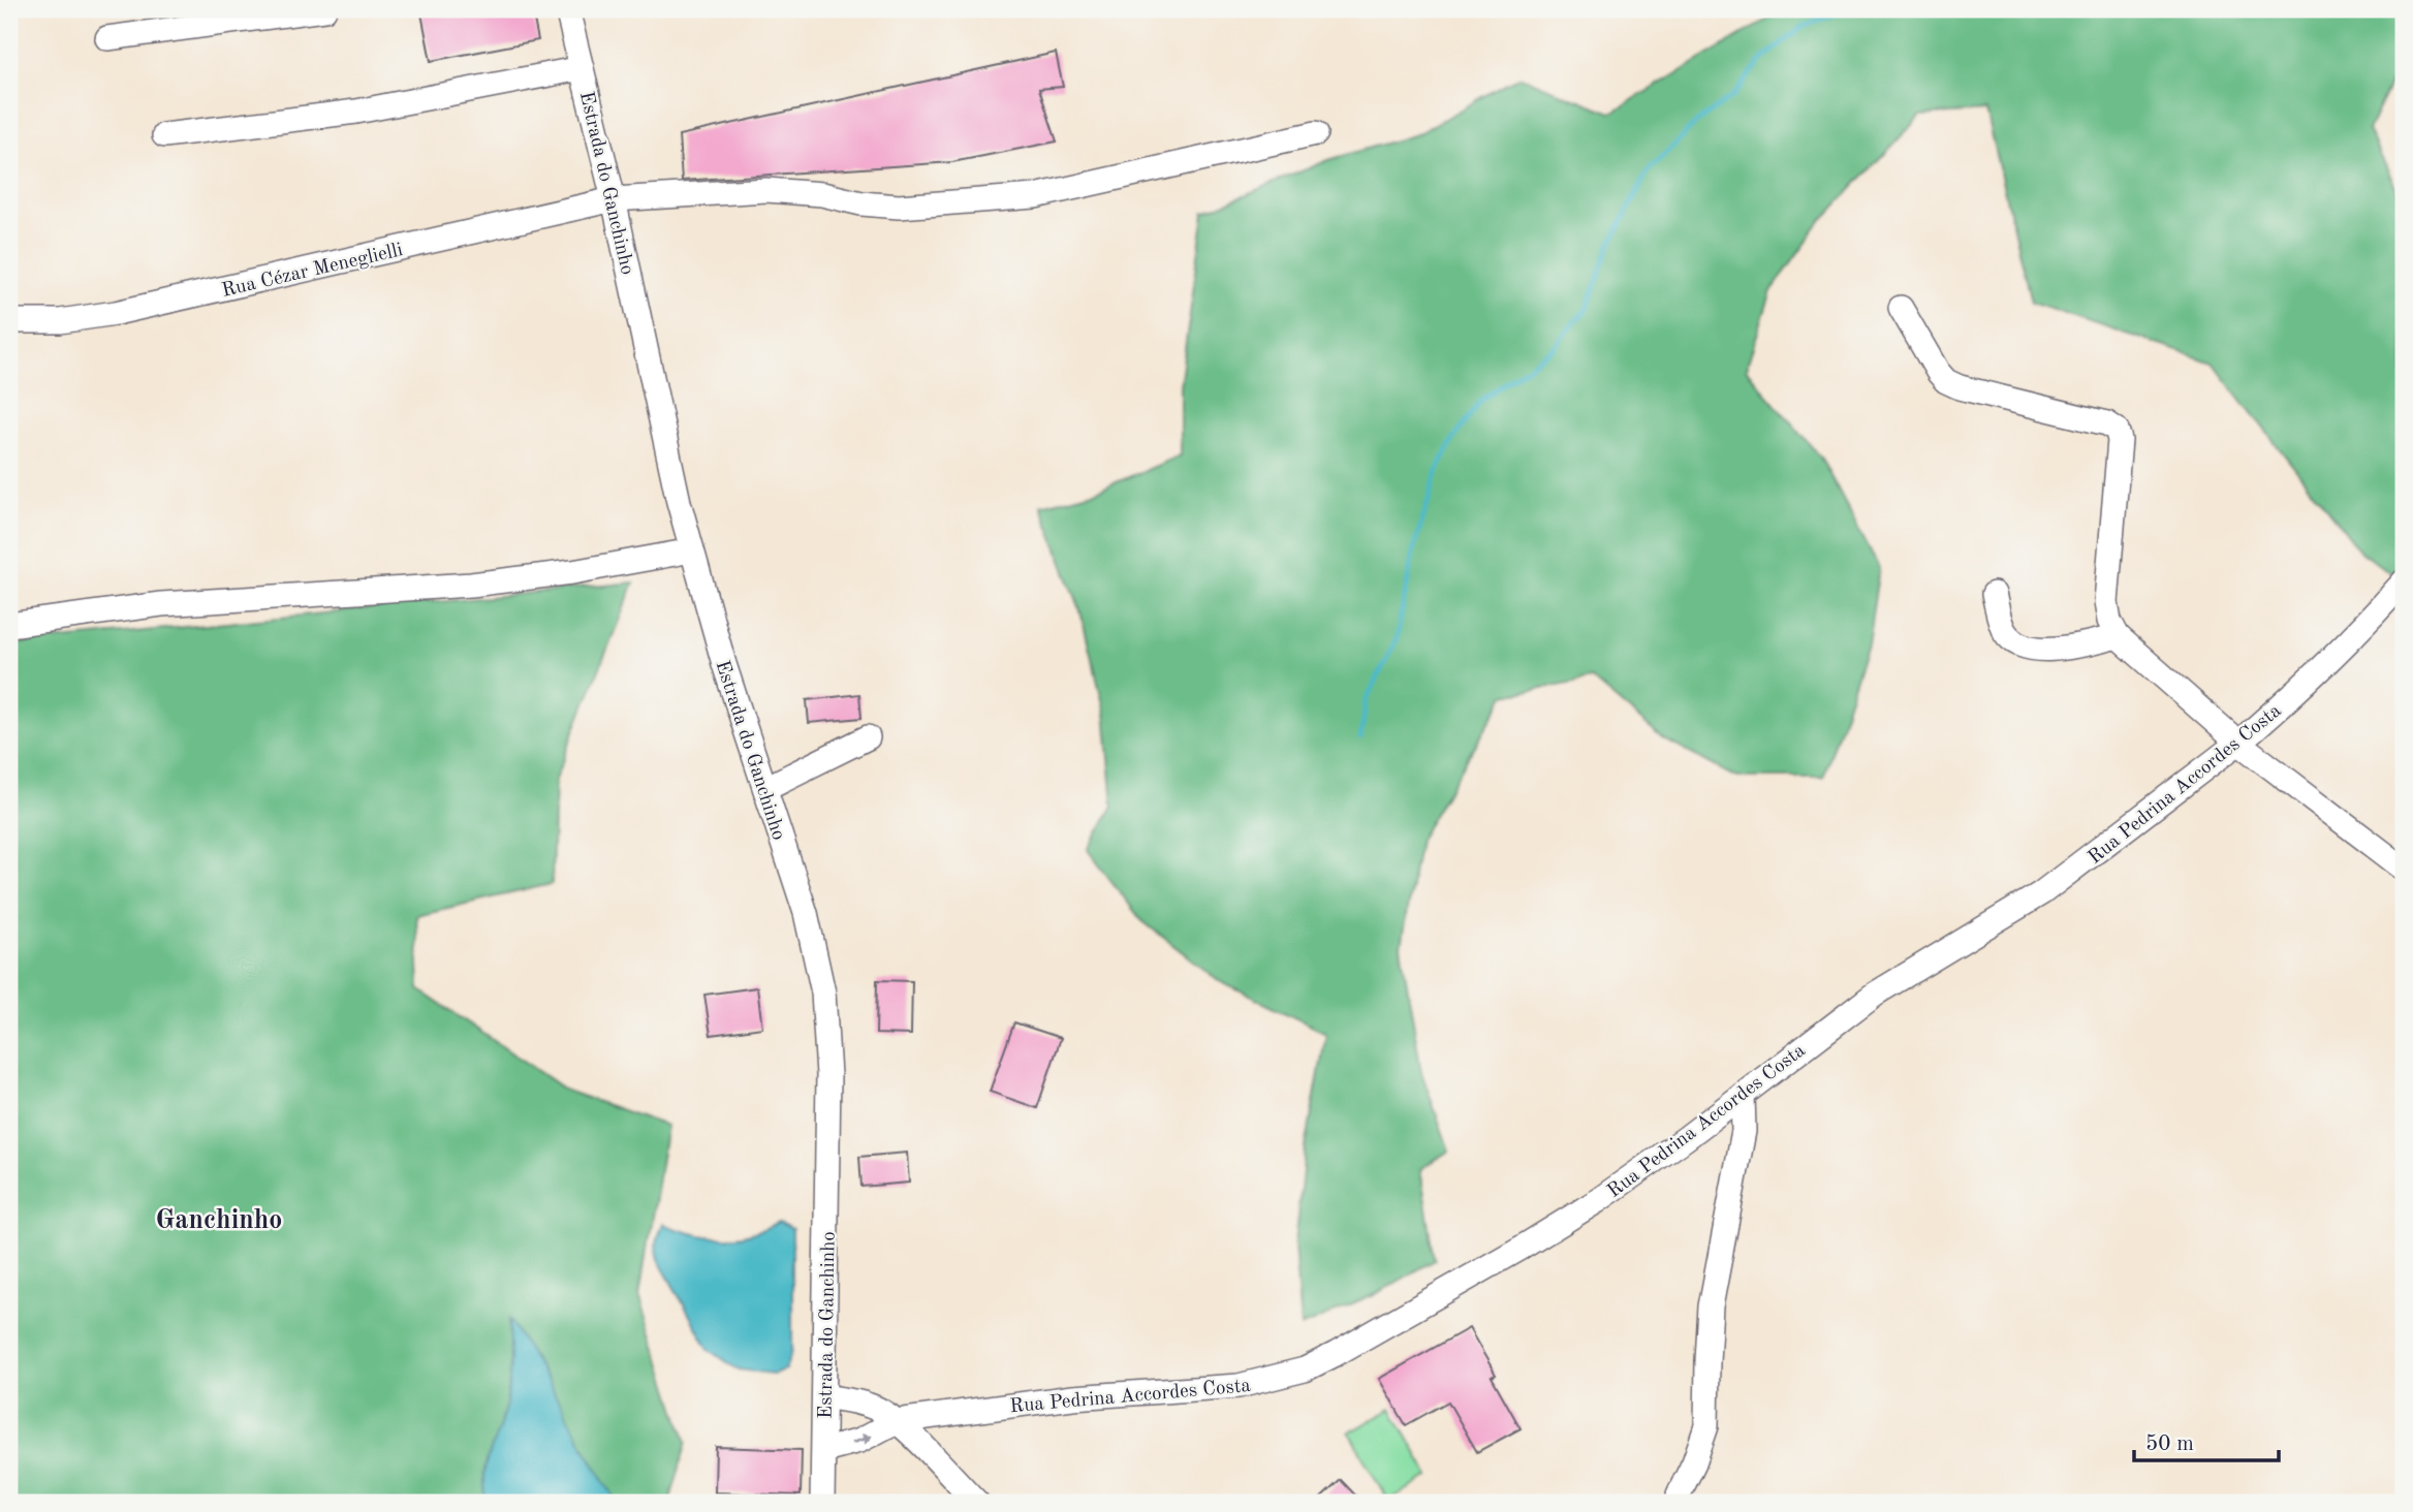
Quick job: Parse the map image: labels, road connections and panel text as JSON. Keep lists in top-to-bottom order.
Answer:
{
  "streets": {
    "street": ["Estrada do Ganchinho", "Rua Cézar Meneglielli", "Rua Pedrina Accordes Costa"]
  },
  "crossings": [
    ["Estrada do Ganchinho", "Rua Cézar Meneglielli"],
    ["Estrada do Ganchinho", "Rua Pedrina Accordes Costa"]
  ],
  "districts": ["Ganchinho"],
  "scale_bar": "50 m"
}
